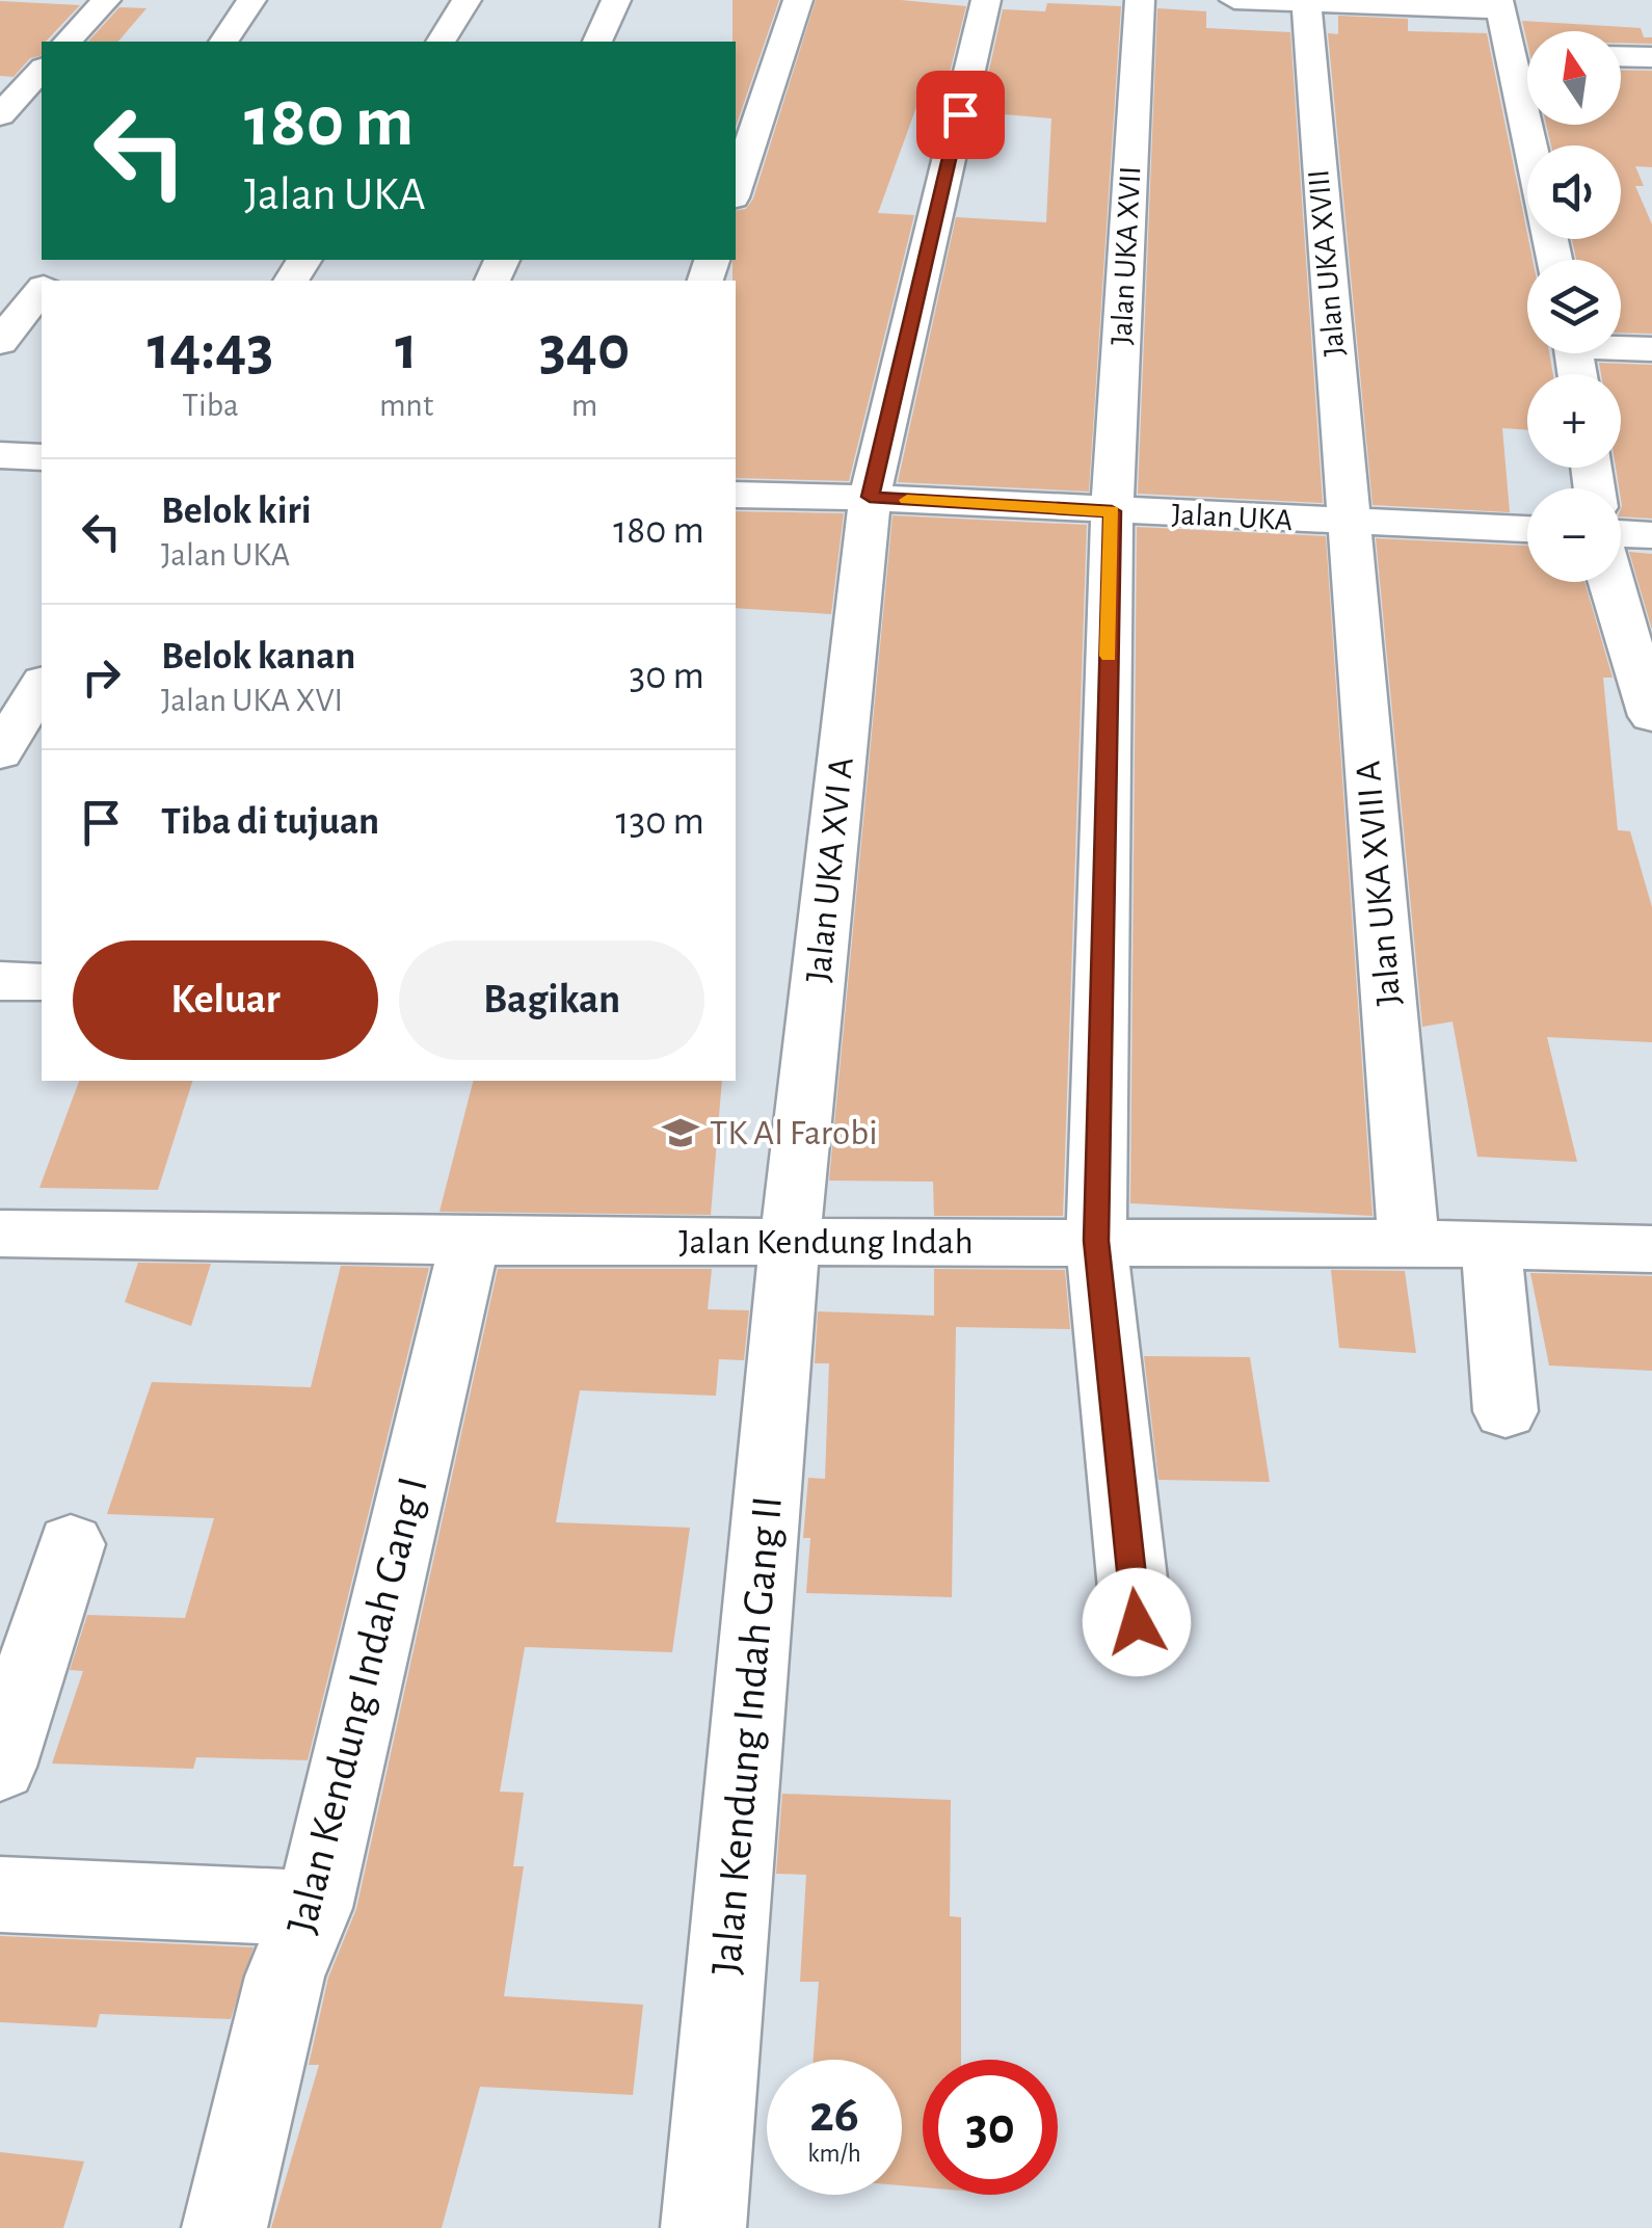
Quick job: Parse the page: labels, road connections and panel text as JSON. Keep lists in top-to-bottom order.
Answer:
{
  "streets": {
    "street": [
      "Jalan UKA XVII",
      "Jalan UKA XVIII",
      "Jalan UKA",
      "Jalan UKA XVI A",
      "Jalan UKA XVIII A",
      "Jalan Kendung Indah",
      "Jalan Kendung Indah Gang I",
      "Jalan Kendung Indah Gang II"
    ]
  },
  "crossings": [
    ["Jalan UKA XVII", "Jalan UKA"],
    ["Jalan UKA XVII", "Jalan Kendung Indah"],
    ["Jalan UKA XVIII", "Jalan UKA"],
    ["Jalan UKA XVIII", "Jalan UKA XVIII A"],
    ["Jalan UKA", "Jalan UKA XVI A"],
    ["Jalan UKA", "Jalan UKA XVIII A"],
    ["Jalan UKA XVI A", "Jalan Kendung Indah"],
    ["Jalan UKA XVI A", "Jalan Kendung Indah Gang II"],
    ["Jalan UKA XVIII A", "Jalan Kendung Indah"],
    ["Jalan Kendung Indah", "Jalan Kendung Indah Gang I"],
    ["Jalan Kendung Indah", "Jalan Kendung Indah Gang II"]
  ],
  "places": {
    "school or university": ["TK Al Farobi"]
  },
  "north": "top",
  "page": {
    "map_buttons": ["+", "−"],
    "turn": ["180 m", "Jalan UKA"],
    "eta": [
      "14:43",
      "Tiba",
      "1",
      "mnt",
      "340",
      "m"
    ],
    "list": [
      {
        "name": "Belok kiri",
        "note": "Jalan UKA",
        "value": "180 m"
      },
      {
        "name": "Belok kanan",
        "note": "Jalan UKA XVI",
        "value": "30 m"
      },
      {
        "name": "Tiba di tujuan",
        "value": "130 m"
      }
    ],
    "buttons": ["Keluar", "Bagikan"],
    "speed": "26 km/h",
    "limit": "30"
  }
}
